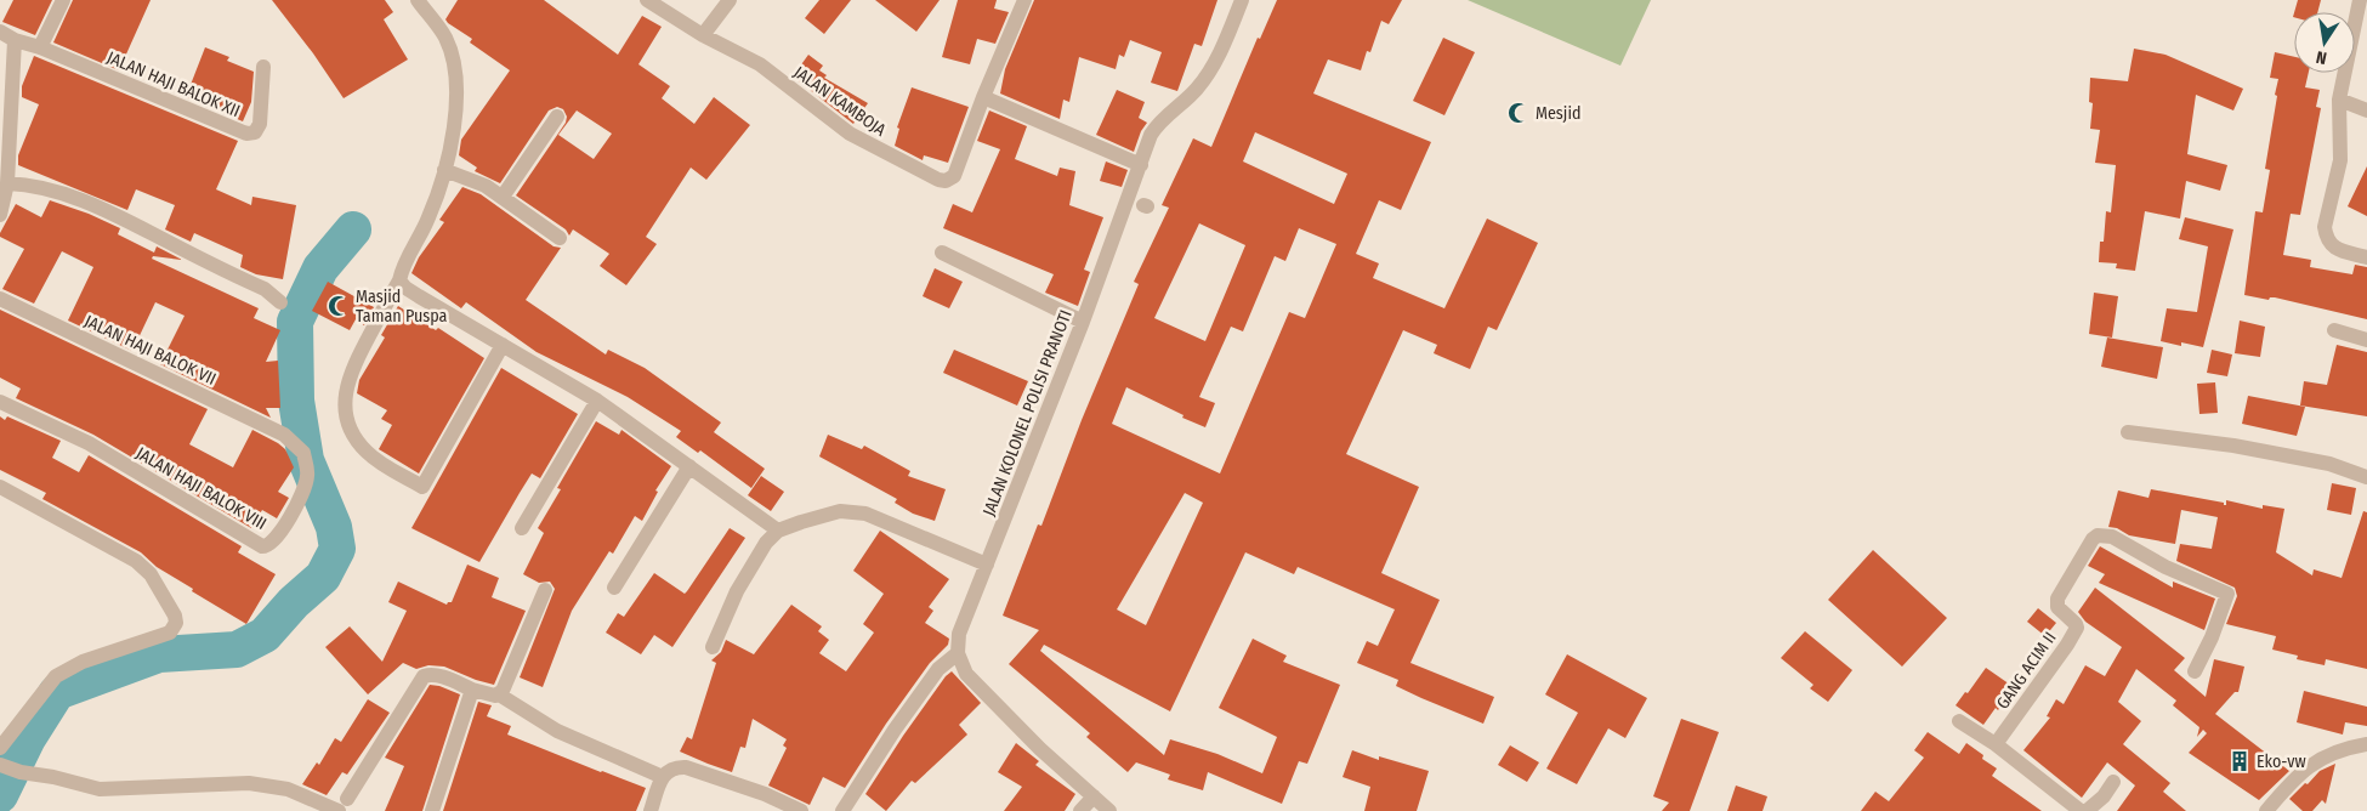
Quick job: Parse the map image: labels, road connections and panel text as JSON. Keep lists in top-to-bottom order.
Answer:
{
  "streets": {
    "street": [
      "JALAN HAJI BALOK XII",
      "JALAN KAMBOJA",
      "JALAN HAJI BALOK VII",
      "JALAN KOLONEL POLISI PRANOTI",
      "JALAN HAJI BALOK VIII",
      "GANG ACIM II"
    ]
  },
  "crossings": [
    ["JALAN HAJI BALOK VII", "JALAN HAJI BALOK VIII"]
  ],
  "places": {
    "mosque": ["Mesjid", "Masjid Taman Puspa"],
    "building": ["Eko-vw"]
  },
  "north": "bottom"
}
